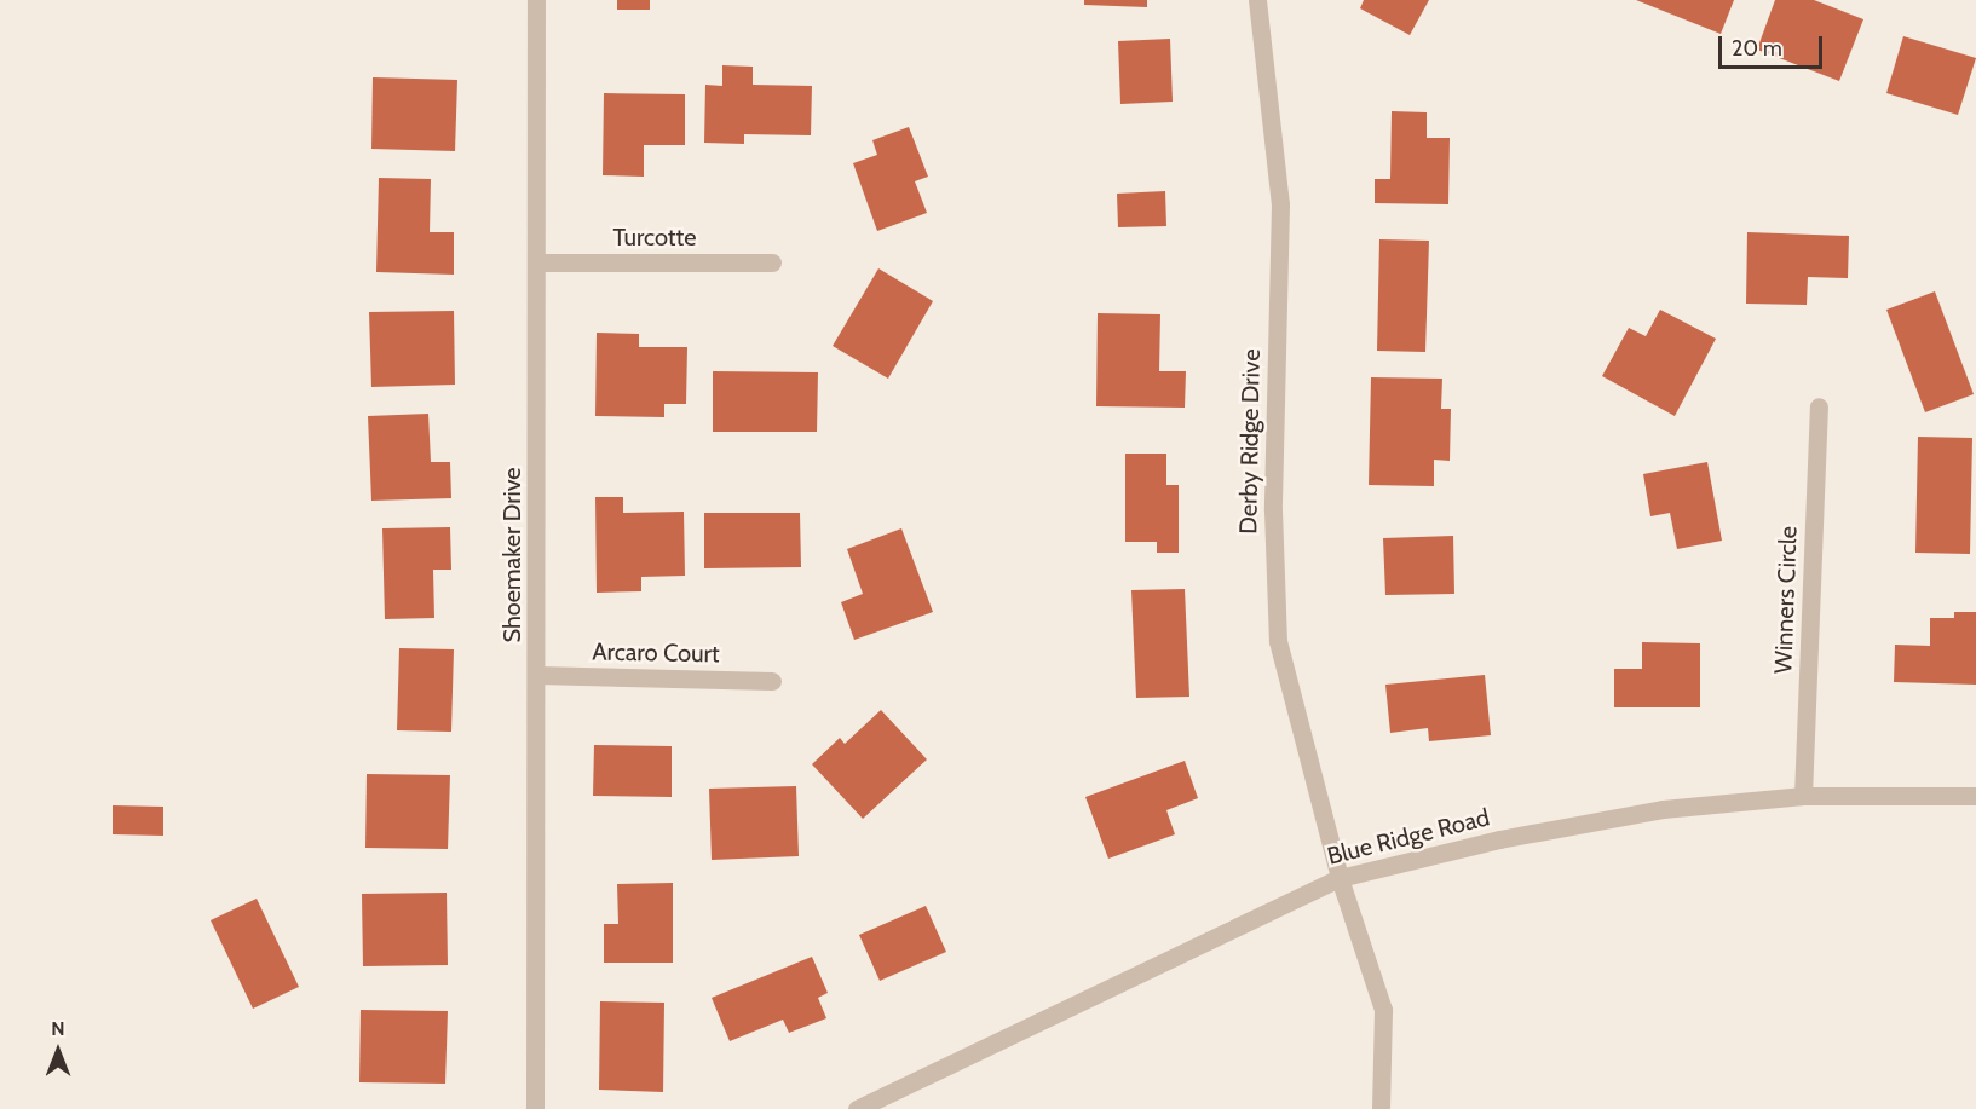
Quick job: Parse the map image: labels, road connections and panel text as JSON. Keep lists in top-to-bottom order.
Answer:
{
  "streets": {
    "street": [
      "Turcotte",
      "Derby Ridge Drive",
      "Shoemaker Drive",
      "Winners Circle",
      "Arcaro Court",
      "Blue Ridge Road"
    ]
  },
  "crossings": [
    ["Turcotte", "Shoemaker Drive"],
    ["Derby Ridge Drive", "Blue Ridge Road"],
    ["Shoemaker Drive", "Arcaro Court"],
    ["Winners Circle", "Blue Ridge Road"]
  ],
  "scale_bar": "20 m",
  "north": "top"
}
